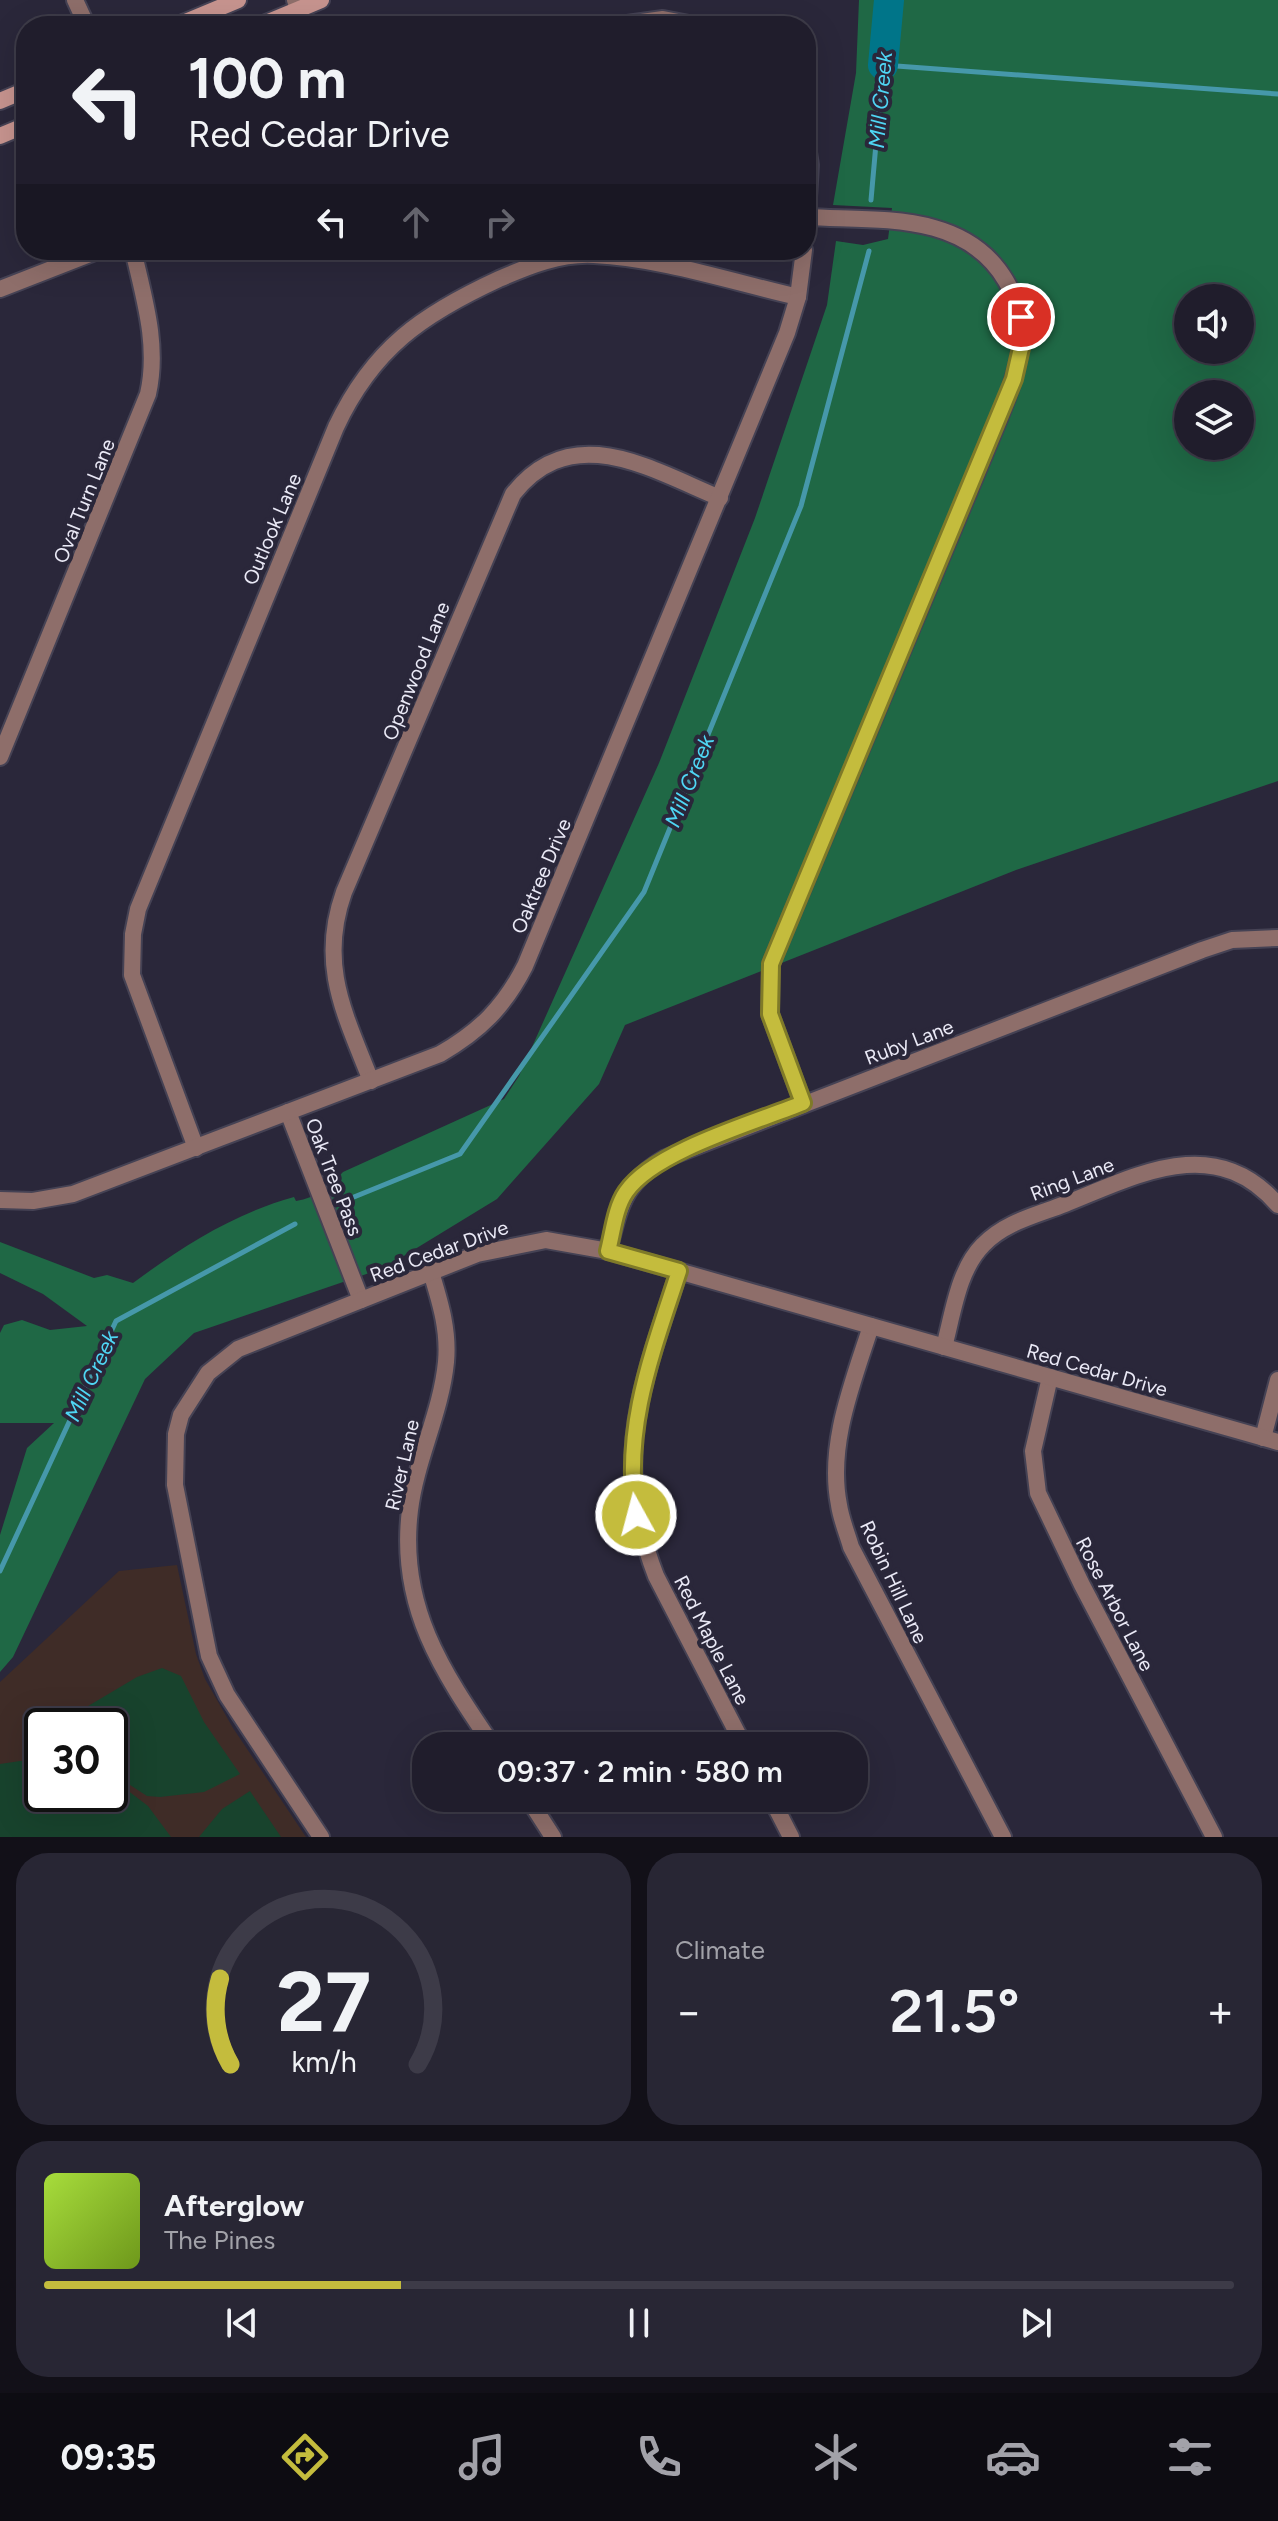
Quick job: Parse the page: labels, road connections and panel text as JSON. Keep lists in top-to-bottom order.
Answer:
{
  "streets": {
    "street": [
      "Oval Turn Lane",
      "Outlook Lane",
      "Openwood Lane",
      "Oaktree Drive",
      "Ruby Lane",
      "Oak Tree Pass",
      "Ring Lane",
      "Red Cedar Drive",
      "River Lane",
      "Robin Hill Lane",
      "Rose Arbor Lane",
      "Red Maple Lane"
    ]
  },
  "crossings": [
    ["Outlook Lane", "Oaktree Drive"],
    ["Openwood Lane", "Oaktree Drive"],
    ["Oaktree Drive", "Oak Tree Pass"],
    ["Ruby Lane", "Red Cedar Drive"],
    ["Oak Tree Pass", "Red Cedar Drive"],
    ["Ring Lane", "Red Cedar Drive"],
    ["Red Cedar Drive", "River Lane"],
    ["Red Cedar Drive", "Robin Hill Lane"],
    ["Red Cedar Drive", "Rose Arbor Lane"],
    ["Red Cedar Drive", "Red Maple Lane"]
  ],
  "water": ["Mill Creek"],
  "page": {
    "turn": ["100 m", "Red Cedar Drive"],
    "limit": "30",
    "trip": "09:37 · 2 min · 580 m",
    "tile": "Climate",
    "heat": ["−", "21.5°", "+"],
    "song": ["Afterglow", "The Pines"],
    "tabs": "09:35",
    "gauge": ["27", "km/h"]
  }
}
